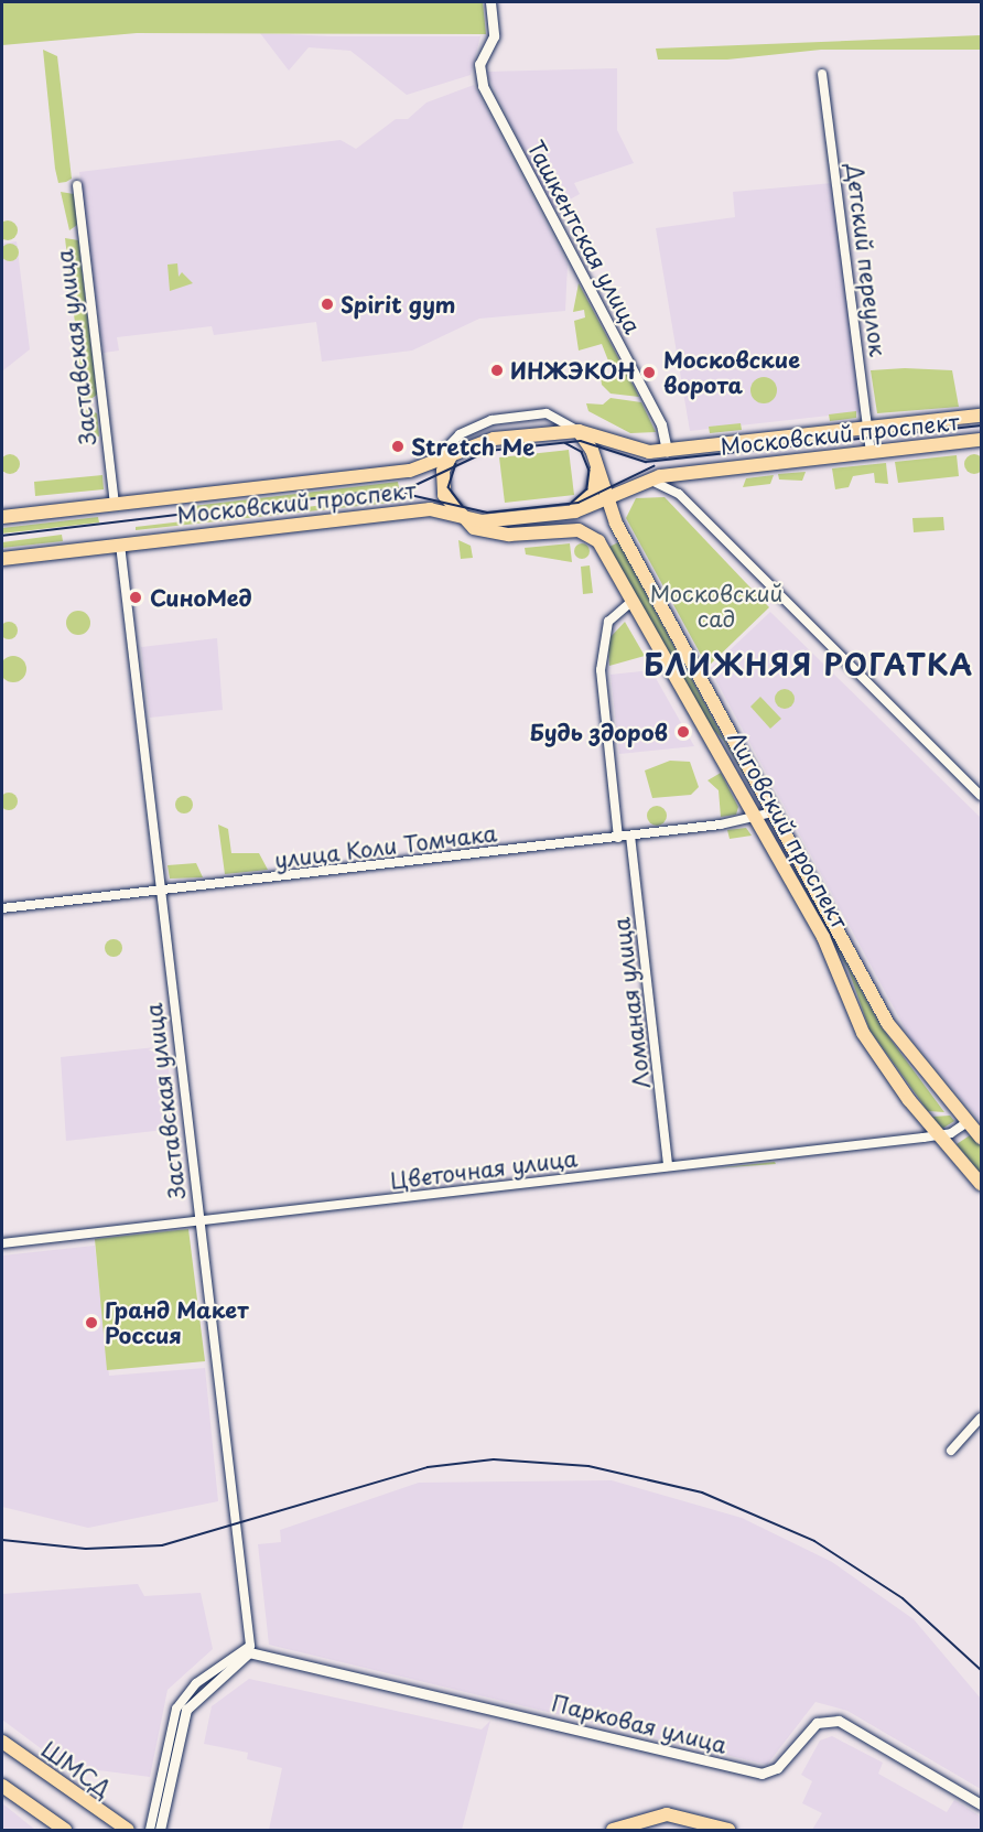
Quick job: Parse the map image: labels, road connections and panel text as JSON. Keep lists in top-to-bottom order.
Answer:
{
  "streets": {
    "main road": ["Московский проспект", "Лиговский проспект", "ШМСД"],
    "street": [
      "Ташкентская улица",
      "Детский переулок",
      "Заставская улица",
      "улица Коли Томчака",
      "Ломаная улица",
      "Цветочная улица",
      "Парковая улица"
    ]
  },
  "crossings": [
    ["Ташкентская улица", "Московский проспект"],
    ["Детский переулок", "Московский проспект"],
    ["Заставская улица", "Московский проспект"],
    ["Заставская улица", "улица Коли Томчака"],
    ["Заставская улица", "Цветочная улица"],
    ["Заставская улица", "Парковая улица"],
    ["Московский проспект", "Лиговский проспект"],
    ["Лиговский проспект", "улица Коли Томчака"],
    ["Лиговский проспект", "Цветочная улица"],
    ["улица Коли Томчака", "Ломаная улица"],
    ["Ломаная улица", "Цветочная улица"]
  ],
  "districts": ["БЛИЖНЯЯ РОГАТКА"],
  "parks": ["Московский сад"],
  "places": [
    "Spirit gym",
    "ИНЖЭКОН",
    "Московские ворота",
    "Stretch Me",
    "СиноМед",
    "Будь здоров",
    "Гранд Макет Россия"
  ]
}
